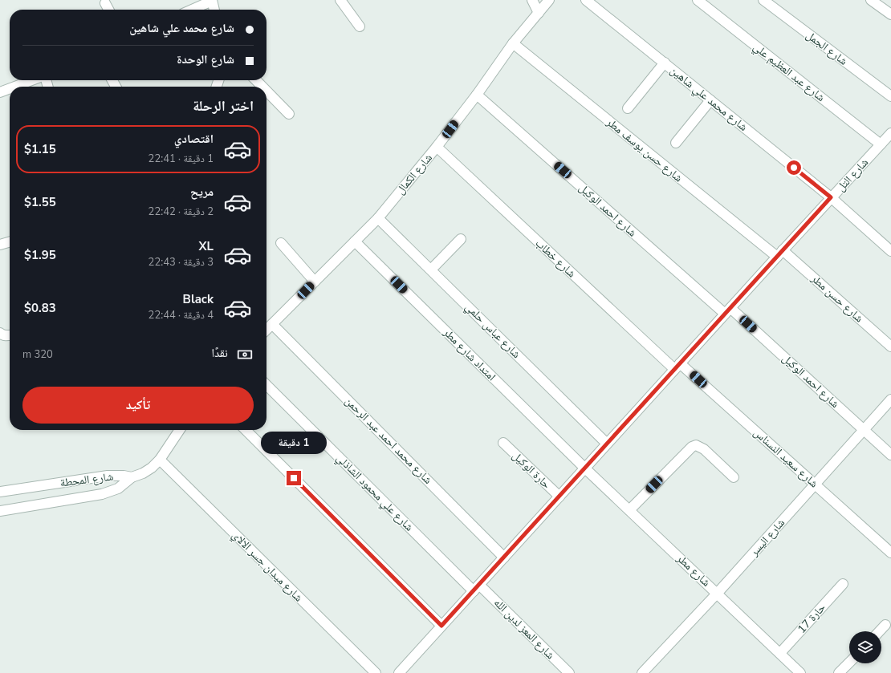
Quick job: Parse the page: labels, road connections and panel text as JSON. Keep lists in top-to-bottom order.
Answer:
{
  "streets": {
    "street": [
      "شارع الجمل",
      "شارع عبد العظيم علي",
      "شارع محمد علي شاهين",
      "شارع حسن يوسف مطر",
      "شارع الكمال",
      "شارع التل",
      "شارع احمد الوكيل",
      "شارع خطاب",
      "شارع حسن مطر",
      "شارع عباس حلمي",
      "امتداد شارع مطر",
      "شارع محمد احمد عبد الرحمن",
      "شارع سعيد النسناس",
      "حارة الوكيل",
      "شارع المحطة",
      "شارع علي محمود الشاذلي",
      "شارع اليسر",
      "شارع ميدان جسر الالاي",
      "شارع مطر",
      "حارة 17",
      "شارع المعز لدين الله"
    ]
  },
  "crossings": [
    ["شارع عبد العظيم علي", "شارع التل"],
    ["شارع محمد علي شاهين", "شارع التل"],
    ["شارع حسن يوسف مطر", "شارع الكمال"],
    ["شارع حسن يوسف مطر", "شارع التل"],
    ["شارع حسن يوسف مطر", "شارع حسن مطر"],
    ["شارع الكمال", "شارع احمد الوكيل"],
    ["شارع الكمال", "شارع خطاب"],
    ["شارع الكمال", "شارع عباس حلمي"],
    ["شارع الكمال", "امتداد شارع مطر"],
    ["شارع الكمال", "شارع محمد احمد عبد الرحمن"],
    ["شارع التل", "شارع احمد الوكيل"],
    ["شارع التل", "شارع خطاب"],
    ["شارع التل", "شارع حسن مطر"],
    ["شارع التل", "شارع عباس حلمي"],
    ["شارع التل", "امتداد شارع مطر"],
    ["شارع التل", "شارع محمد احمد عبد الرحمن"],
    ["شارع التل", "شارع سعيد النسناس"],
    ["شارع التل", "حارة الوكيل"],
    ["شارع التل", "شارع علي محمود الشاذلي"],
    ["شارع التل", "شارع مطر"],
    ["شارع التل", "شارع المعز لدين الله"],
    ["شارع احمد الوكيل", "شارع اليسر"],
    ["شارع خطاب", "شارع سعيد النسناس"],
    ["امتداد شارع مطر", "شارع مطر"],
    ["شارع سعيد النسناس", "شارع اليسر"],
    ["شارع علي محمود الشاذلي", "شارع المعز لدين الله"],
    ["شارع اليسر", "شارع مطر"],
    ["شارع مطر", "حارة 17"]
  ],
  "page": {
    "banner": ["شارع محمد علي شاهين", "شارع الوحدة"],
    "heading": "اختر الرحلة",
    "list": [
      {
        "name": "اقتصادي",
        "note": "1 دقيقة · 22:41",
        "value": "$1.15"
      },
      {
        "name": "مريح",
        "note": "2 دقيقة · 22:42",
        "value": "$1.55"
      },
      {
        "name": "XL",
        "note": "3 دقيقة · 22:43",
        "value": "$1.95"
      },
      {
        "name": "Black",
        "note": "4 دقيقة · 22:44",
        "value": "$0.83"
      }
    ],
    "pay": ["نقدًا", "320 m"],
    "buttons": "تأكيد",
    "bubble": "1 دقيقة"
  }
}
